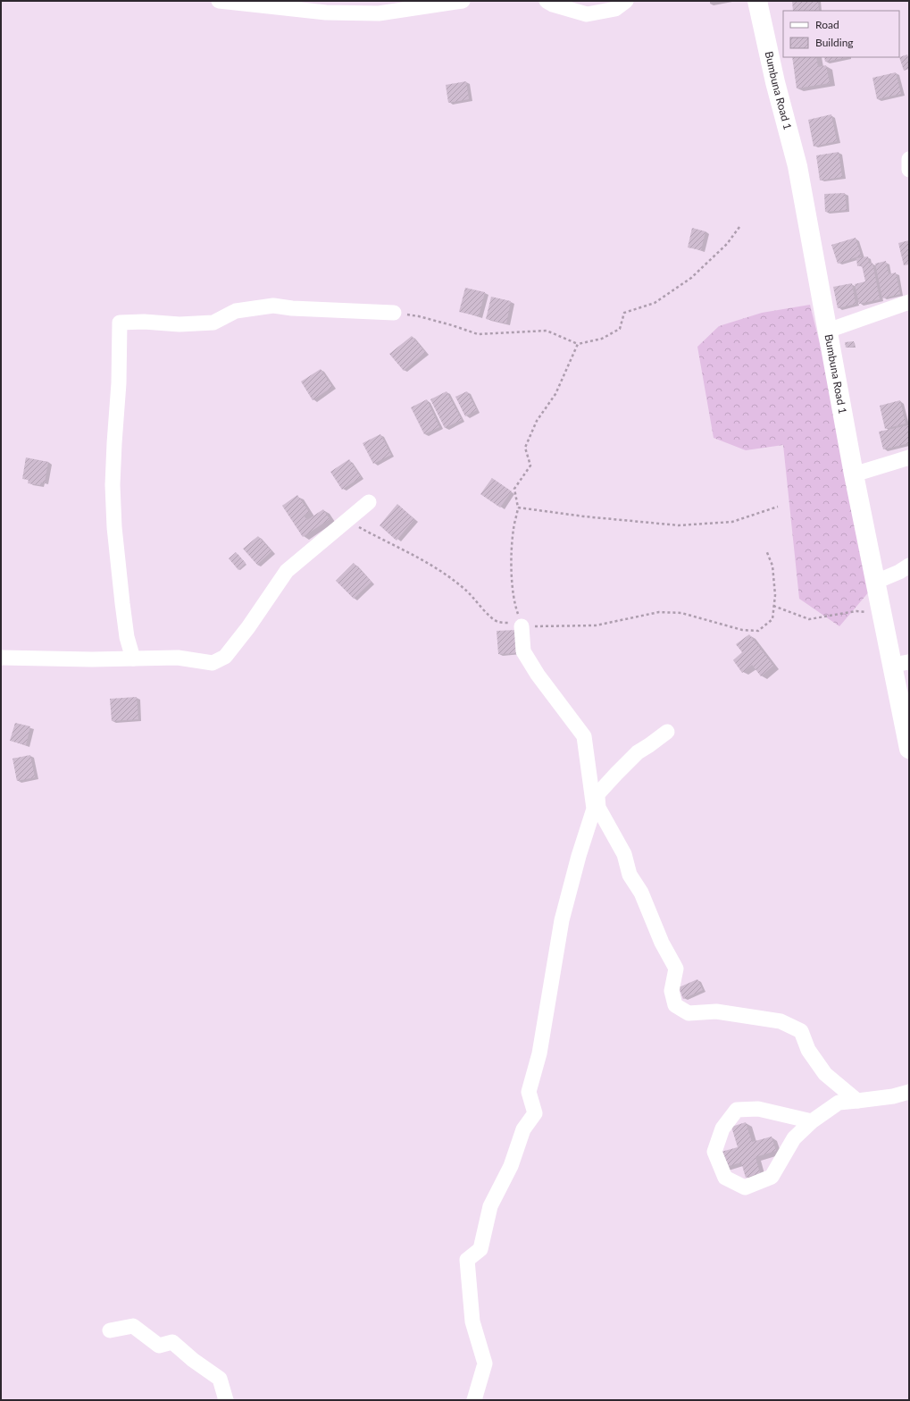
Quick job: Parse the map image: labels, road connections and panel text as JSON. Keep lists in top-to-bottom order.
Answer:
{
  "streets": {
    "main road": ["Bumbuna Road 1"]
  },
  "legend": ["Road", "Building"]
}
